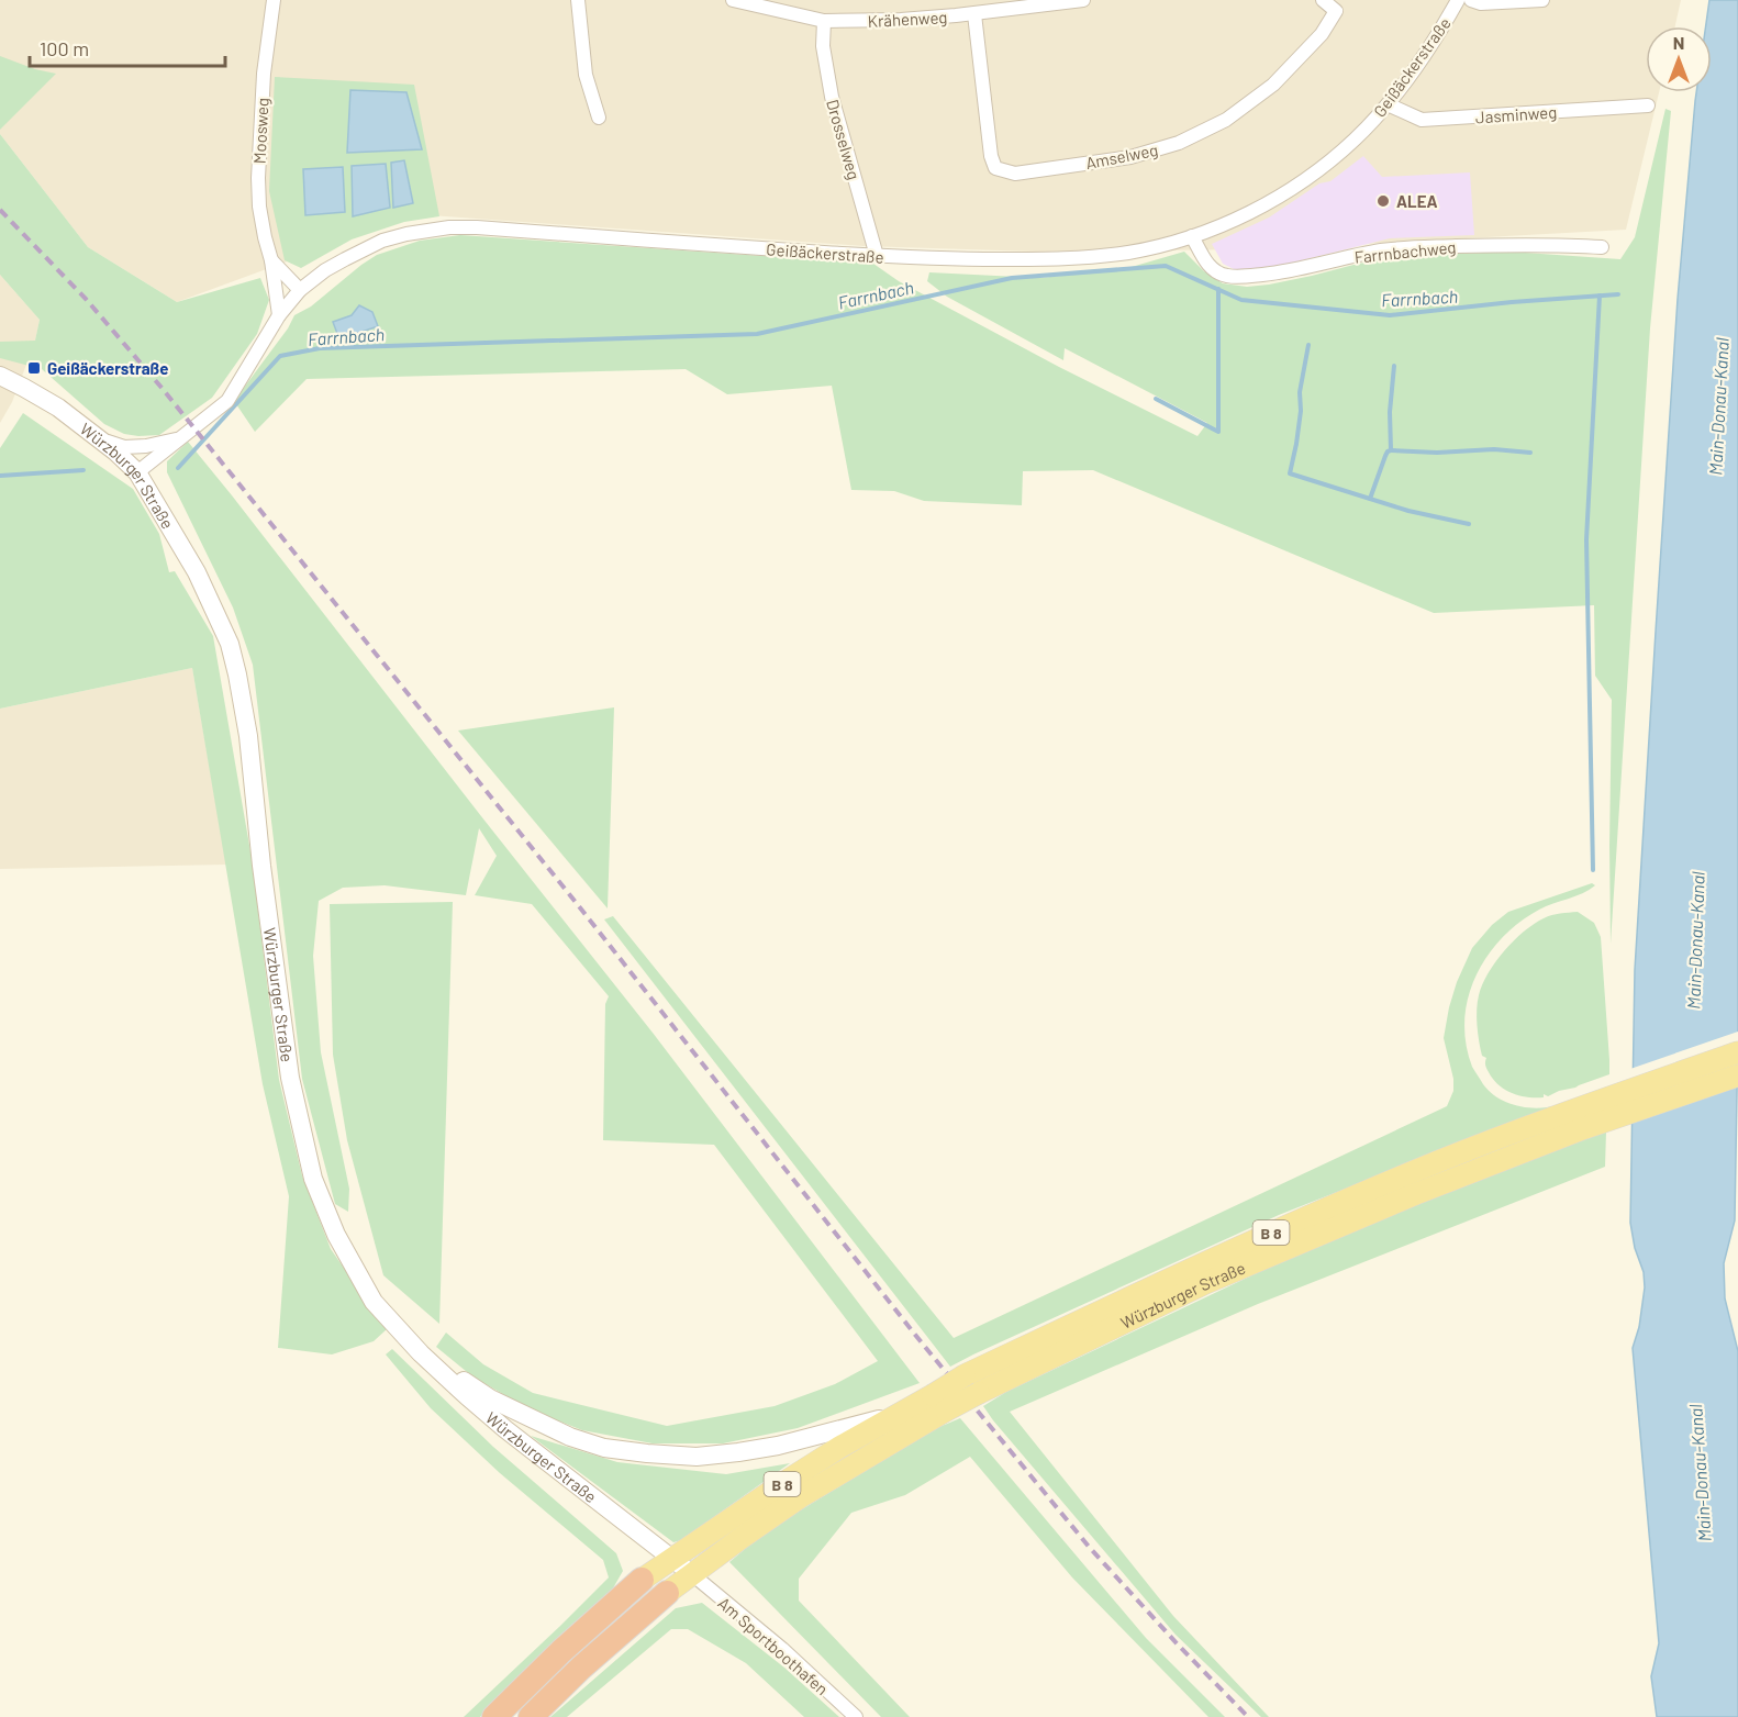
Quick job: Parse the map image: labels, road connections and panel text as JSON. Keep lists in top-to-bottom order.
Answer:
{
  "streets": {
    "highway": ["B 8"],
    "main road": ["Würzburger Straße"],
    "street": [
      "Krähenweg",
      "Geißäckerstraße",
      "Jasminweg",
      "Moosweg",
      "Drosselweg",
      "Amselweg",
      "Farrnbachweg",
      "Am Sportboothafen"
    ]
  },
  "crossings": [
    ["Krähenweg", "Drosselweg"],
    ["Krähenweg", "Amselweg"],
    ["Geißäckerstraße", "Jasminweg"],
    ["Geißäckerstraße", "Moosweg"],
    ["Geißäckerstraße", "Drosselweg"],
    ["Geißäckerstraße", "Farrnbachweg"],
    ["Geißäckerstraße", "Würzburger Straße"],
    ["Würzburger Straße", "B 8"],
    ["Würzburger Straße", "Am Sportboothafen"]
  ],
  "water": ["Farrnbach", "Main-Donau-Kanal"],
  "places": {
    "other": ["ALEA"],
    "transit": ["Geißäckerstraße"]
  },
  "scale_bar": "100 m",
  "north": "top"
}
